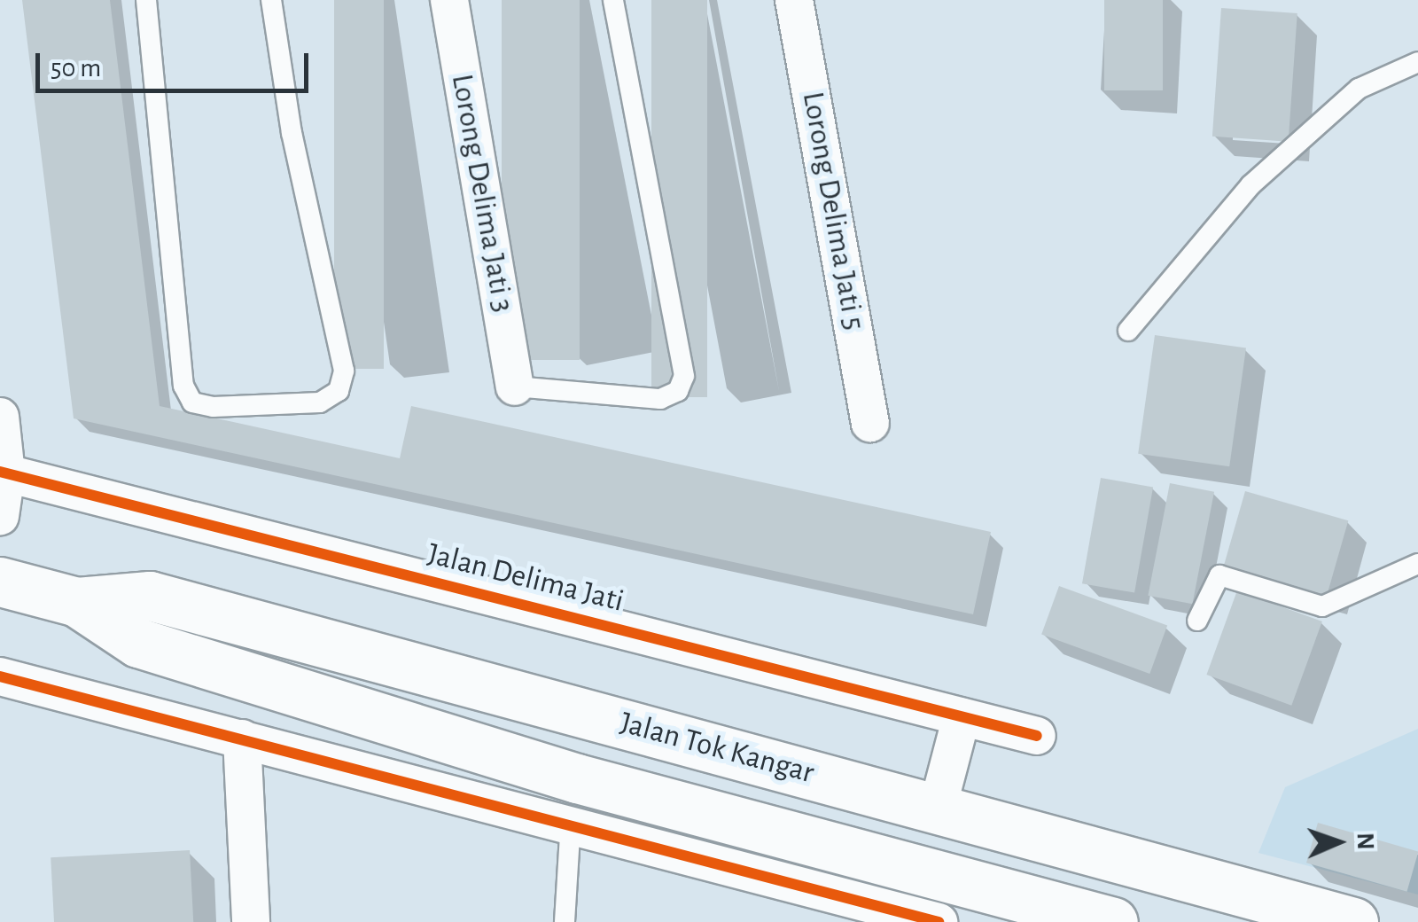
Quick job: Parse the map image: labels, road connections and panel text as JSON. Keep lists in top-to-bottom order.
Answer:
{
  "streets": {
    "main road": ["Jalan Tok Kangar"],
    "street": ["Lorong Delima Jati 3", "Lorong Delima Jati 5", "Jalan Delima Jati"]
  },
  "scale_bar": "50 m",
  "north": "right"
}
